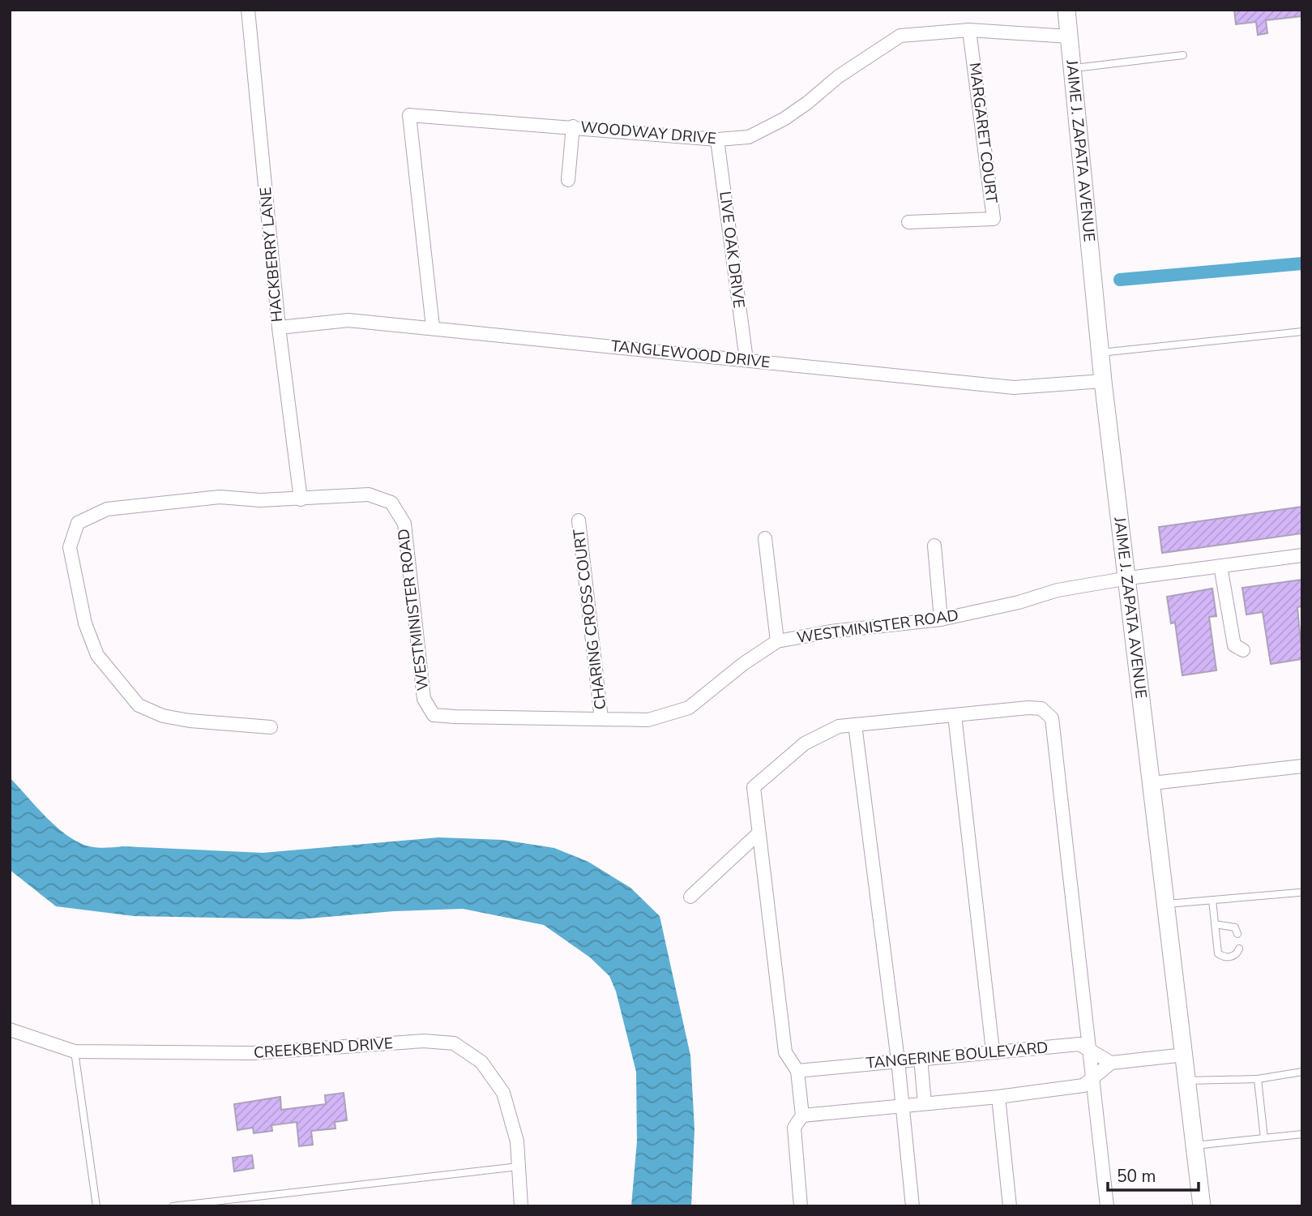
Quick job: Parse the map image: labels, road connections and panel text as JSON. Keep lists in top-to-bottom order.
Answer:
{
  "streets": {
    "street": [
      "WOODWAY DRIVE",
      "MARGARET COURT",
      "JAIME J. ZAPATA AVENUE",
      "LIVE OAK DRIVE",
      "HACKBERRY LANE",
      "TANGLEWOOD DRIVE",
      "WESTMINISTER ROAD",
      "CHARING CROSS COURT",
      "CREEKBEND DRIVE",
      "TANGERINE BOULEVARD"
    ]
  },
  "crossings": [
    ["WOODWAY DRIVE", "MARGARET COURT"],
    ["WOODWAY DRIVE", "JAIME J. ZAPATA AVENUE"],
    ["WOODWAY DRIVE", "LIVE OAK DRIVE"],
    ["WOODWAY DRIVE", "TANGLEWOOD DRIVE"],
    ["JAIME J. ZAPATA AVENUE", "TANGLEWOOD DRIVE"],
    ["JAIME J. ZAPATA AVENUE", "WESTMINISTER ROAD"],
    ["LIVE OAK DRIVE", "TANGLEWOOD DRIVE"],
    ["HACKBERRY LANE", "TANGLEWOOD DRIVE"],
    ["HACKBERRY LANE", "WESTMINISTER ROAD"],
    ["WESTMINISTER ROAD", "CHARING CROSS COURT"]
  ],
  "scale_bar": "50 m"
}
